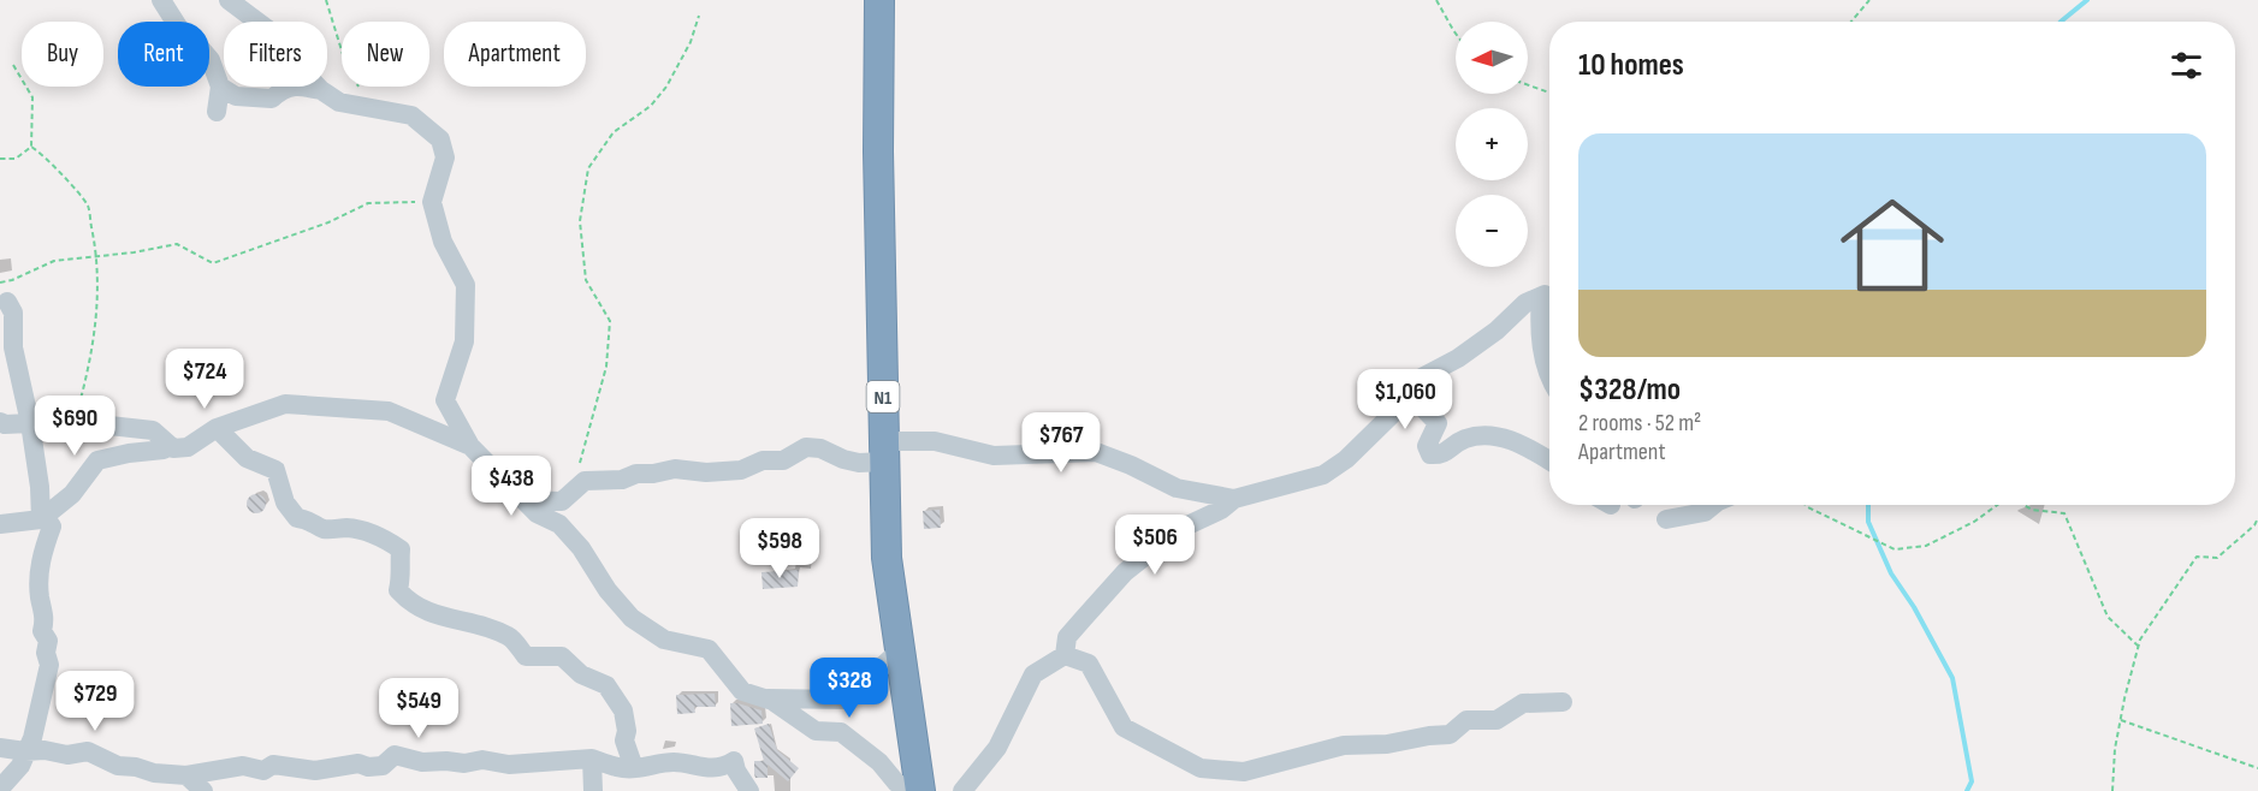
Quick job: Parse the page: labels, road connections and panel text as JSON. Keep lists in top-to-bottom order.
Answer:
{
  "streets": {
    "highway": ["N1"]
  },
  "north": "left",
  "page": {
    "map_buttons": ["+", "−"],
    "chip": [
      "Buy",
      "Rent",
      "Filters",
      "New",
      "Apartment"
    ],
    "heading": "10 homes",
    "list": [
      {
        "name": "$328/mo",
        "note": "2 rooms · 52 m² · Apartment"
      }
    ],
    "price": [
      "$724",
      "$1,060",
      "$690",
      "$767",
      "$438",
      "$506",
      "$598",
      "$328",
      "$729",
      "$549"
    ]
  }
}
